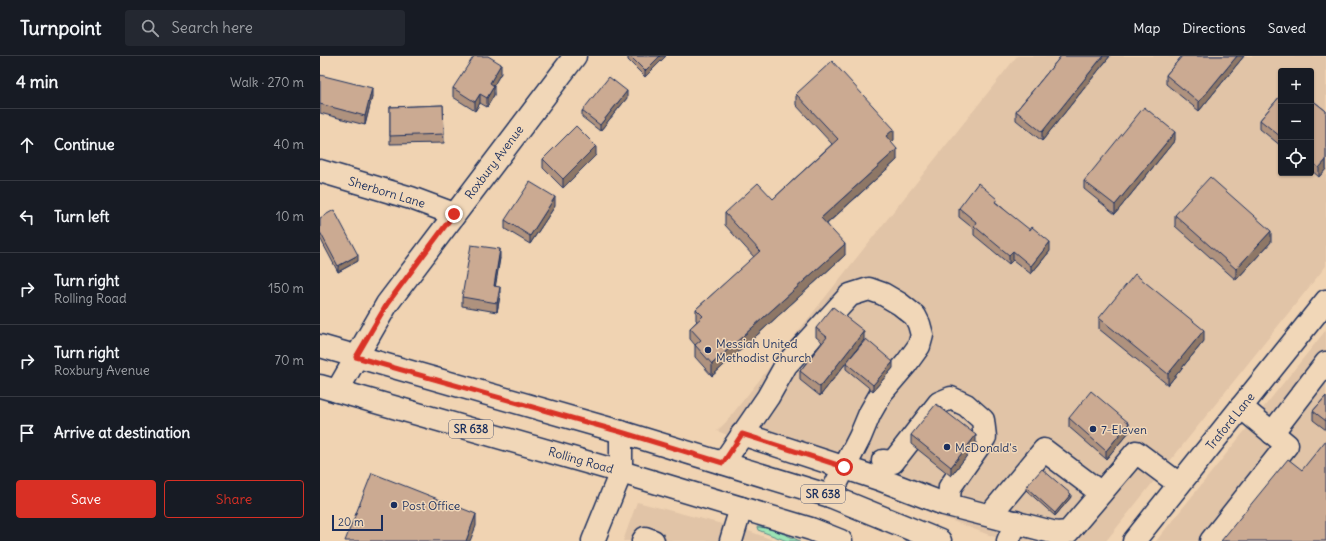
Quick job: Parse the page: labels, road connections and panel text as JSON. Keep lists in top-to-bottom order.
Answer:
{
  "streets": {
    "main road": [
      "Roxbury Avenue",
      "Sherborn Lane",
      "Traford Lane",
      "SR 638",
      "Rolling Road"
    ]
  },
  "crossings": [
    ["Roxbury Avenue", "Sherborn Lane"],
    ["Roxbury Avenue", "SR 638"],
    ["Roxbury Avenue", "Rolling Road"]
  ],
  "places": [
    "Messiah United Methodist Church",
    "7-Eleven",
    "McDonald's",
    "Post Office"
  ],
  "scale_bar": "20 m",
  "page": {
    "header": "Turnpoint",
    "search": "Search here",
    "nav": ["Map", "Directions", "Saved"],
    "heading": ["4 min", "Walk · 270 m"],
    "map_buttons": ["+", "−"],
    "list": [
      ["Continue", "40 m"],
      ["Turn left", "10 m"],
      ["Turn right", "Rolling Road", "150 m"],
      ["Turn right", "Roxbury Avenue", "70 m"],
      "Arrive at destination"
    ],
    "buttons": ["Save", "Share"],
    "scale": "20 m"
  }
}
